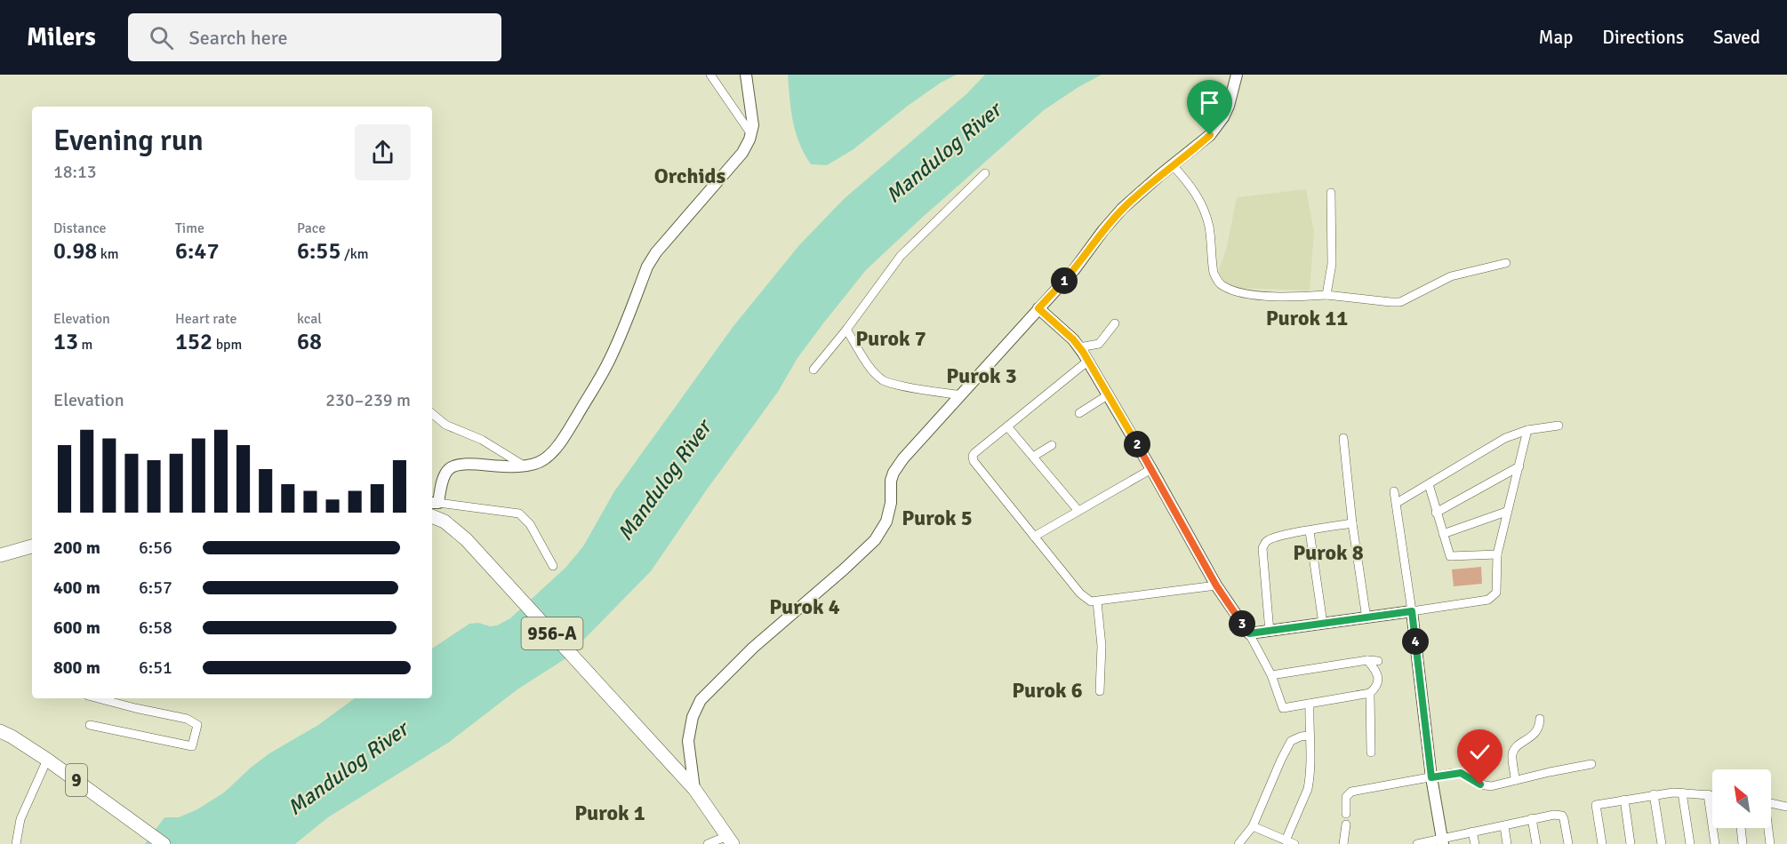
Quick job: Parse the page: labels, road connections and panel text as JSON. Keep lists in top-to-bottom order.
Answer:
{
  "streets": {
    "main road": ["956-A", "9"]
  },
  "districts": [
    "Orchids",
    "Purok 11",
    "Purok 7",
    "Purok 3",
    "Purok 5",
    "Purok 8",
    "Purok 4",
    "Purok 6",
    "Purok 1"
  ],
  "water": ["Mandulog River"],
  "north": "top left",
  "page": {
    "header": "Milers",
    "search": "Search here",
    "nav": ["Map", "Directions", "Saved"],
    "heading": ["Evening run", "18:13"],
    "stats": [
      ["Distance", "0.98 km"],
      ["Time", "6:47"],
      ["Pace", "6:55 /km"],
      ["Elevation", "13 m"],
      ["Heart rate", "152 bpm"],
      ["kcal", "68"]
    ],
    "pins": [
      "1",
      "2",
      "3",
      "4"
    ],
    "chart": ["Elevation", "230–239 m"],
    "list": [
      {
        "name": "200 m",
        "note": "6:56"
      },
      {
        "name": "400 m",
        "note": "6:57"
      },
      {
        "name": "600 m",
        "note": "6:58"
      },
      {
        "name": "800 m",
        "note": "6:51"
      }
    ]
  }
}
